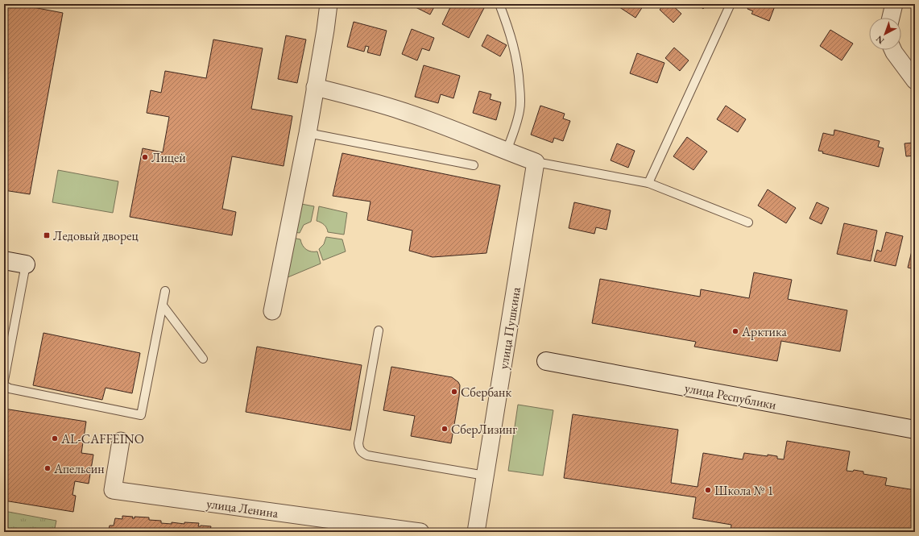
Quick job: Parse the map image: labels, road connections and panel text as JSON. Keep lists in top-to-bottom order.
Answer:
{
  "streets": {
    "street": ["улица Пушкина", "улица Республики", "улица Ленина"]
  },
  "places": {
    "other": [
      "Лицей",
      "Арктика",
      "Сбербанк",
      "СберЛизинг",
      "AL-CAFFEINO",
      "Апельсин",
      "Школа № 1"
    ],
    "transit": ["Ледовый дворец"]
  },
  "north": "bottom left"
}
